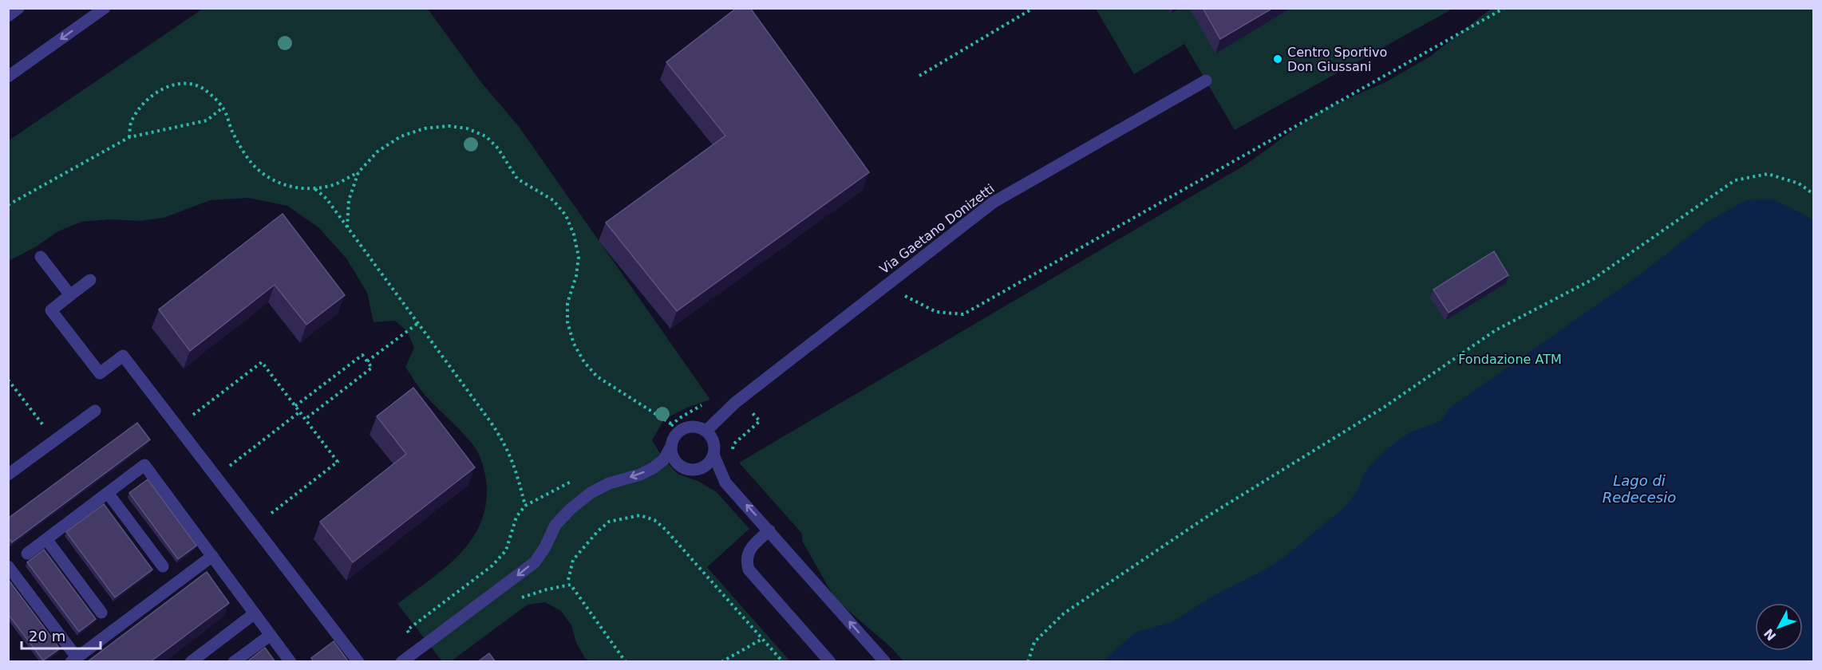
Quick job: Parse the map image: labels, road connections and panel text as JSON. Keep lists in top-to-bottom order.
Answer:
{
  "streets": {
    "street": ["Via Gaetano Donizetti"]
  },
  "water": ["Lago di Redecesio"],
  "parks": ["Fondazione ATM"],
  "places": ["Centro Sportivo Don Giussani"],
  "scale_bar": "20 m",
  "north": "bottom left"
}
